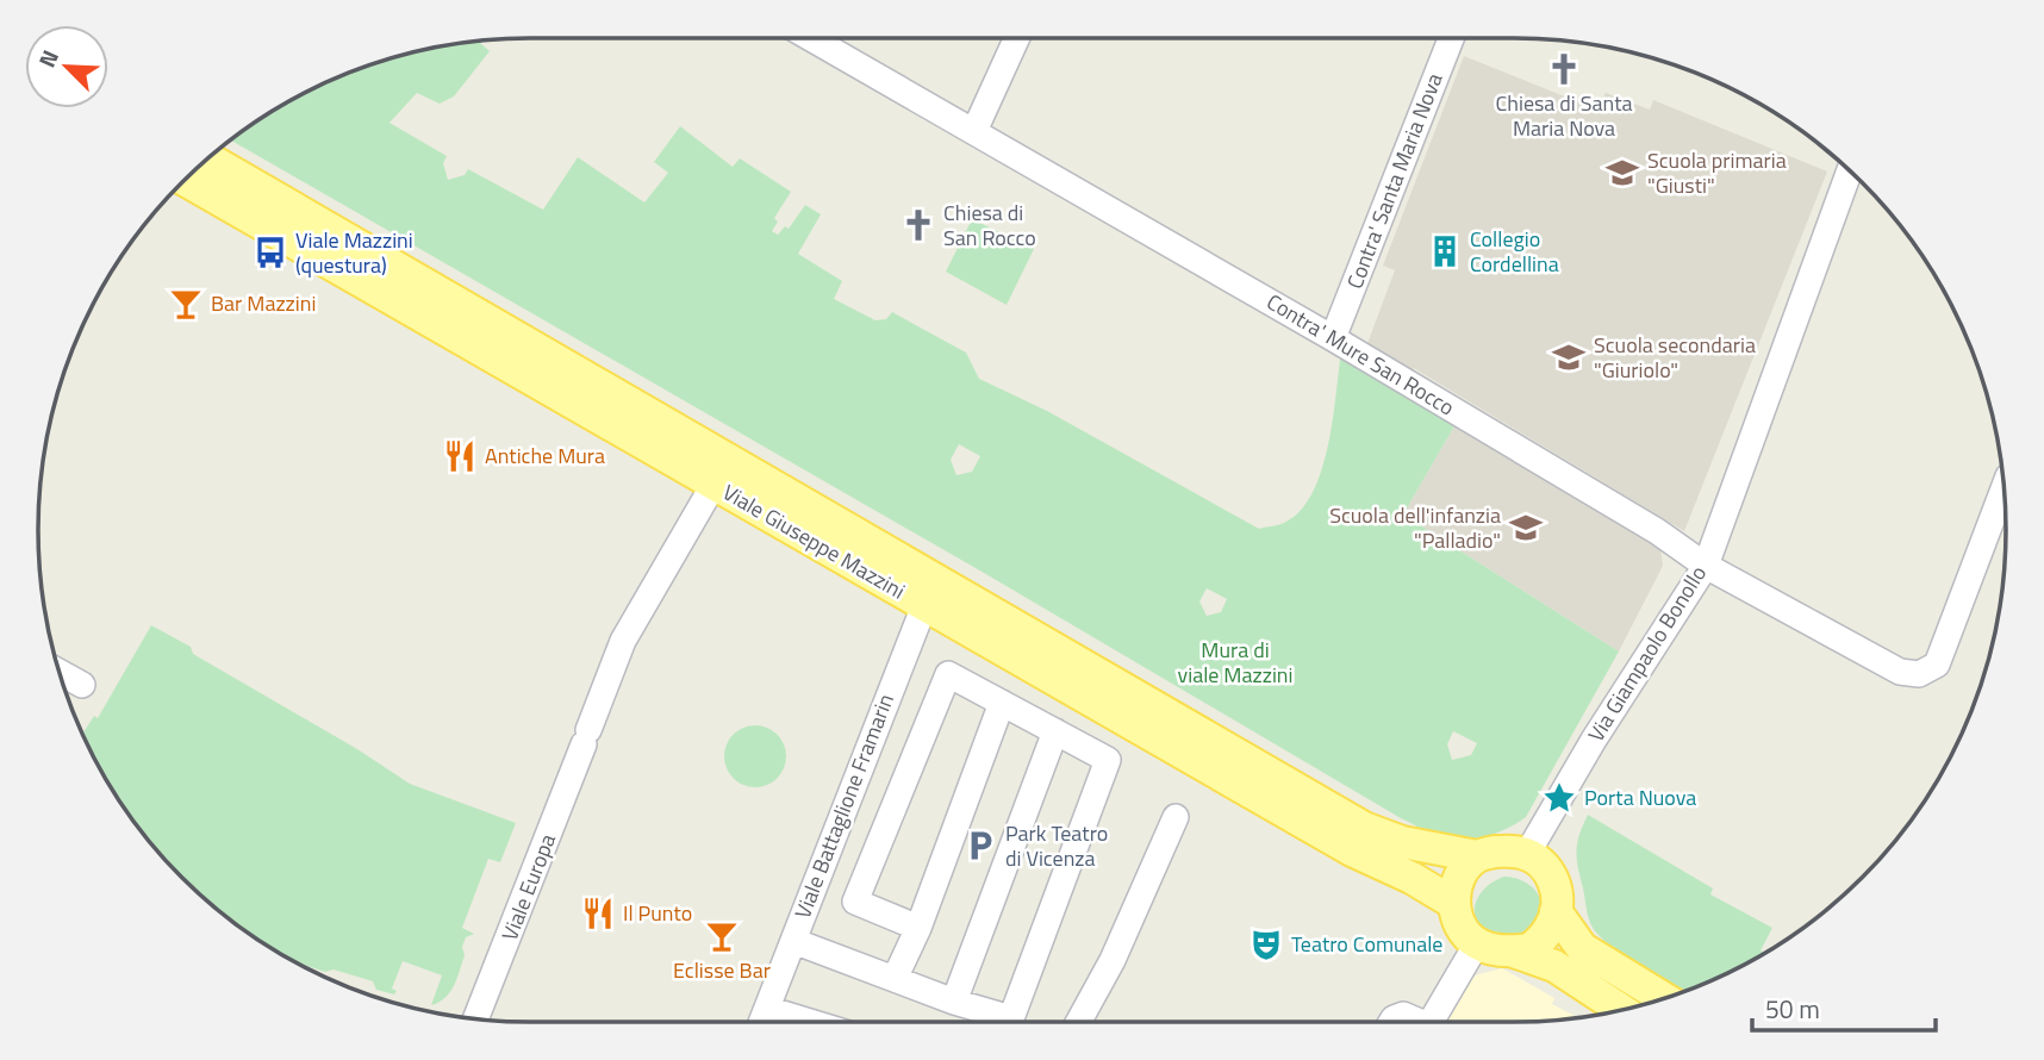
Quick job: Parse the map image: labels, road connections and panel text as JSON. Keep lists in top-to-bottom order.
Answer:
{
  "streets": {
    "main road": ["Viale Giuseppe Mazzini"],
    "street": [
      "Contra' Santa Maria Nova",
      "Contra' Mure San Rocco",
      "Via Giampaolo Bonollo",
      "Viale Battaglione Framarin",
      "Viale Europa"
    ]
  },
  "crossings": [
    ["Contra' Santa Maria Nova", "Contra' Mure San Rocco"],
    ["Contra' Mure San Rocco", "Via Giampaolo Bonollo"],
    ["Viale Giuseppe Mazzini", "Via Giampaolo Bonollo"],
    ["Viale Giuseppe Mazzini", "Viale Battaglione Framarin"],
    ["Viale Giuseppe Mazzini", "Viale Europa"]
  ],
  "parks": ["Mura di viale Mazzini"],
  "places": {
    "church": ["Chiesa di Santa Maria Nova", "Chiesa di San Rocco"],
    "school or university": ["Scuola primaria \"Giusti\"", "Scuola secondaria \"Giuriolo\"", "Scuola dell'infanzia \"Palladio\""],
    "building": ["Collegio Cordellina"],
    "bus stop": ["Viale Mazzini (questura)"],
    "bar": ["Bar Mazzini", "Eclisse Bar"],
    "restaurant": ["Antiche Mura", "Il Punto"],
    "place": ["Porta Nuova"],
    "parking": ["Park Teatro di Vicenza"],
    "theatre": ["Teatro Comunale"]
  },
  "scale_bar": "50 m",
  "north": "top left"
}
